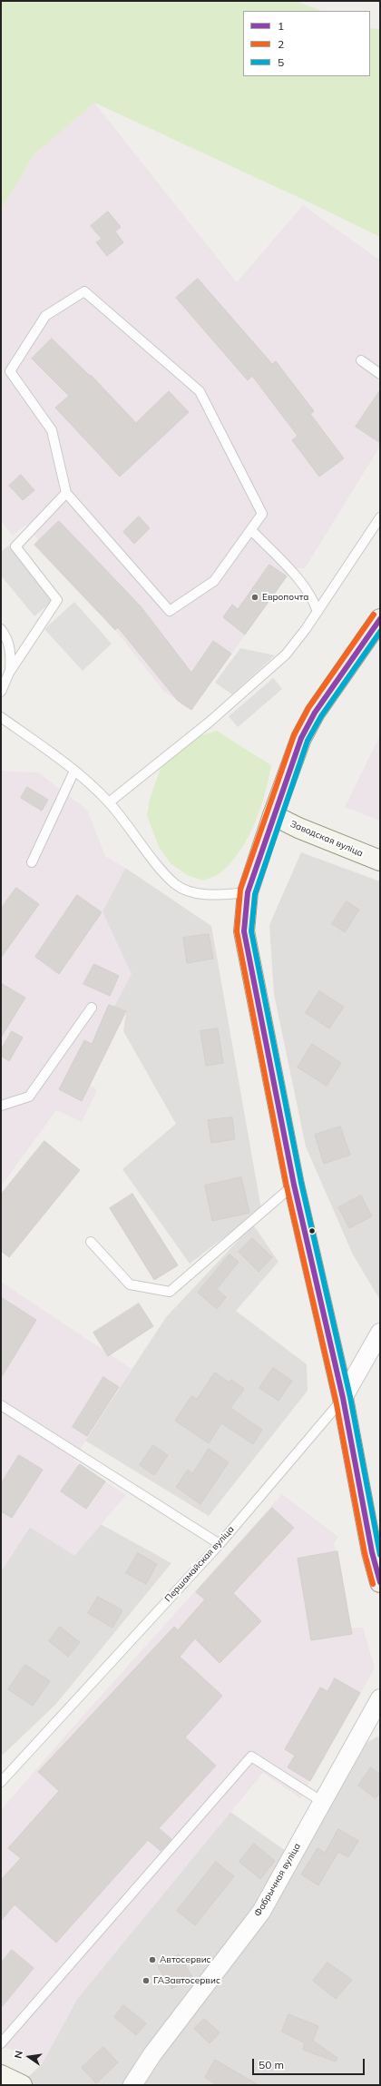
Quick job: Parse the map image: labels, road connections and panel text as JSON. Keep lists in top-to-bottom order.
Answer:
{
  "streets": {
    "street": ["Заводская вуліца", "Першамайская вуліца", "Фабрычная вуліца"]
  },
  "places": ["Европочта", "Автосервис", "ГАЗавтосервис"],
  "lines": ["transit line 2", "transit line 1", "transit line 5"],
  "legend": ["1", "2", "5"],
  "scale_bar": "50 m",
  "north": "left"
}
